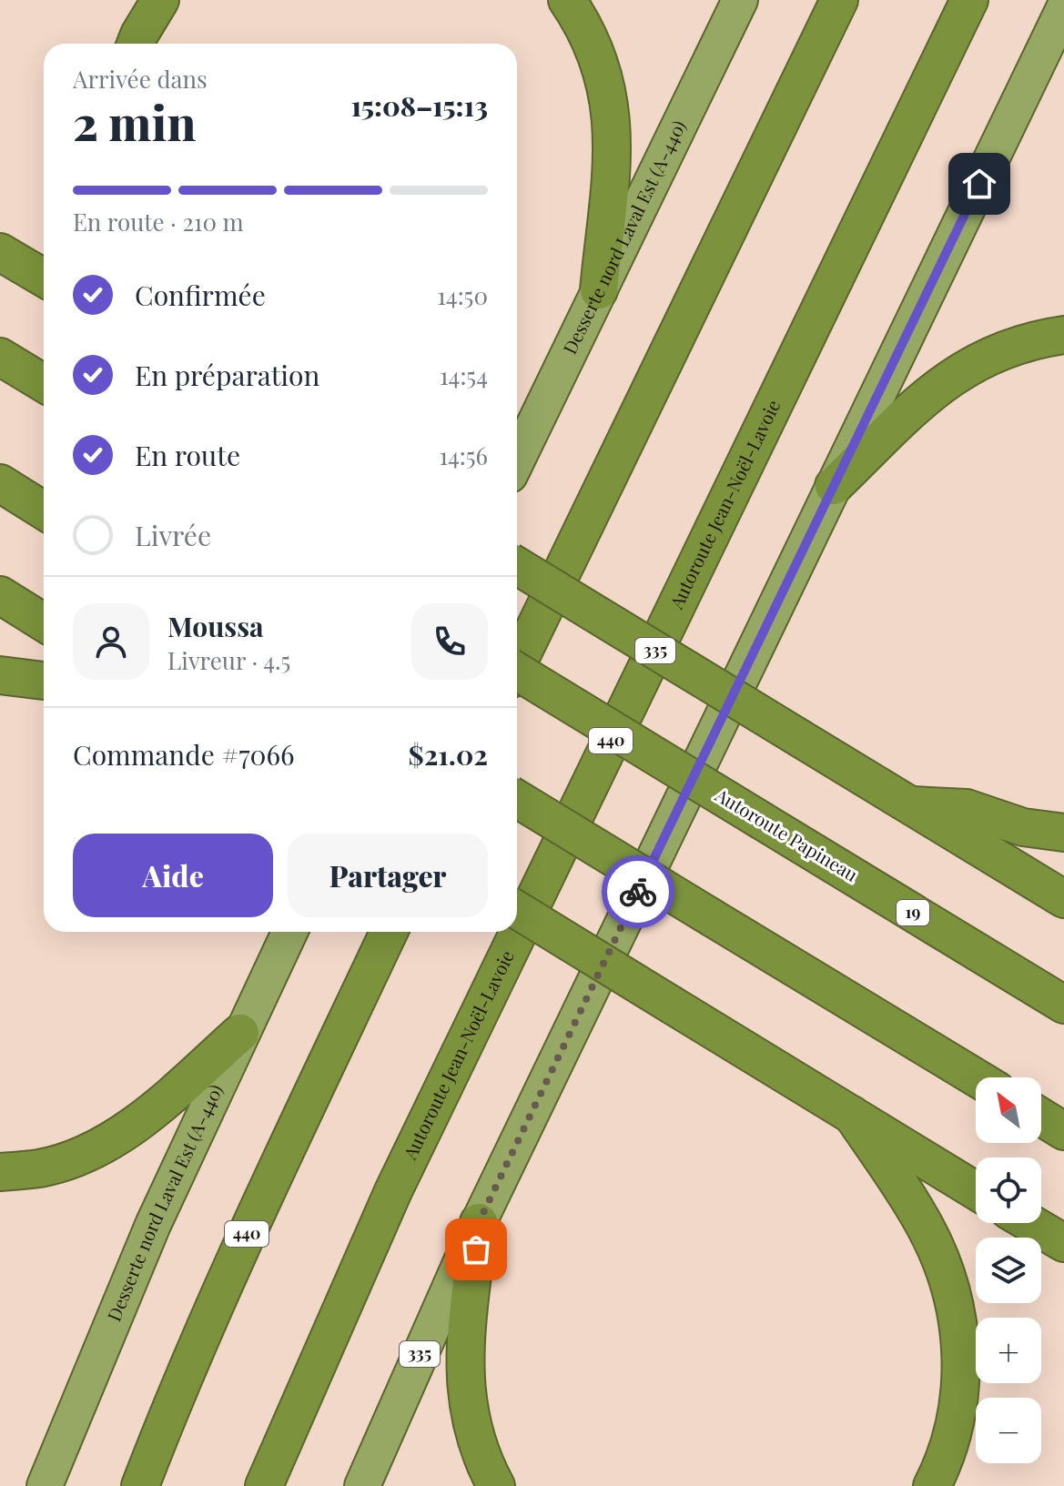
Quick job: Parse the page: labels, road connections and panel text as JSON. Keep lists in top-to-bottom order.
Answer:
{
  "streets": {
    "highway": [
      "Desserte nord Laval Est (A-440)",
      "Autoroute Jean-Noël-Lavoie",
      "335",
      "440",
      "Autoroute Papineau",
      "19"
    ]
  },
  "north": "top left",
  "page": {
    "heading": ["2 min", "Arrivée dans", "15:08–15:13"],
    "panel": [
      "Moussa",
      "Livreur · 4.5",
      "Commande #7066",
      "$21.02"
    ],
    "bar": "En route · 210 m",
    "list": [
      ["Confirmée", "14:50"],
      ["En préparation", "14:54"],
      ["En route", "14:56"],
      "Livrée"
    ],
    "buttons": ["Aide", "Partager"],
    "map_buttons": ["+", "−"]
  }
}
